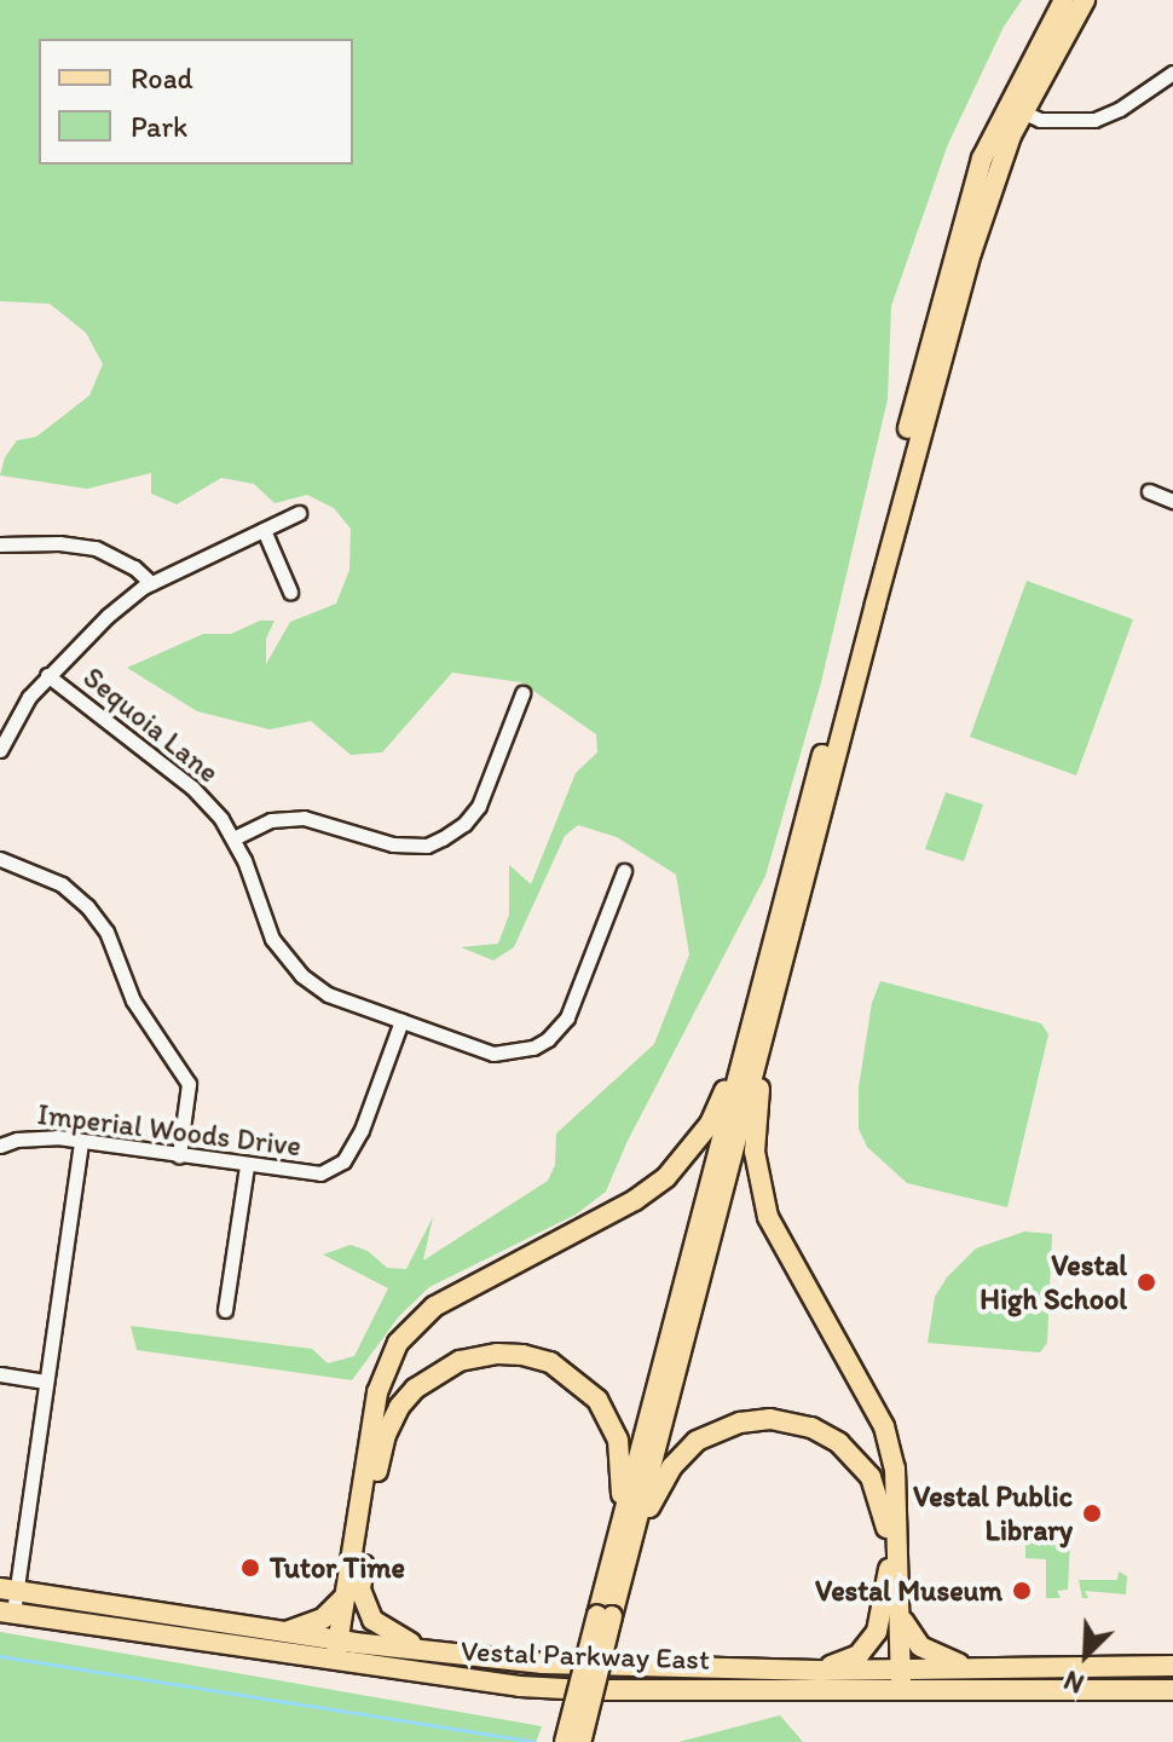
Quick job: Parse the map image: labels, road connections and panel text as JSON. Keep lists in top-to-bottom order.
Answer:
{
  "streets": {
    "main road": ["Vestal Parkway East"],
    "street": ["Sequoia Lane", "Imperial Woods Drive"]
  },
  "crossings": [
    ["Sequoia Lane", "Imperial Woods Drive"]
  ],
  "places": [
    "Vestal High School",
    "Vestal Public Library",
    "Tutor Time",
    "Vestal Museum"
  ],
  "legend": ["Road", "Park"],
  "north": "bottom left"
}
